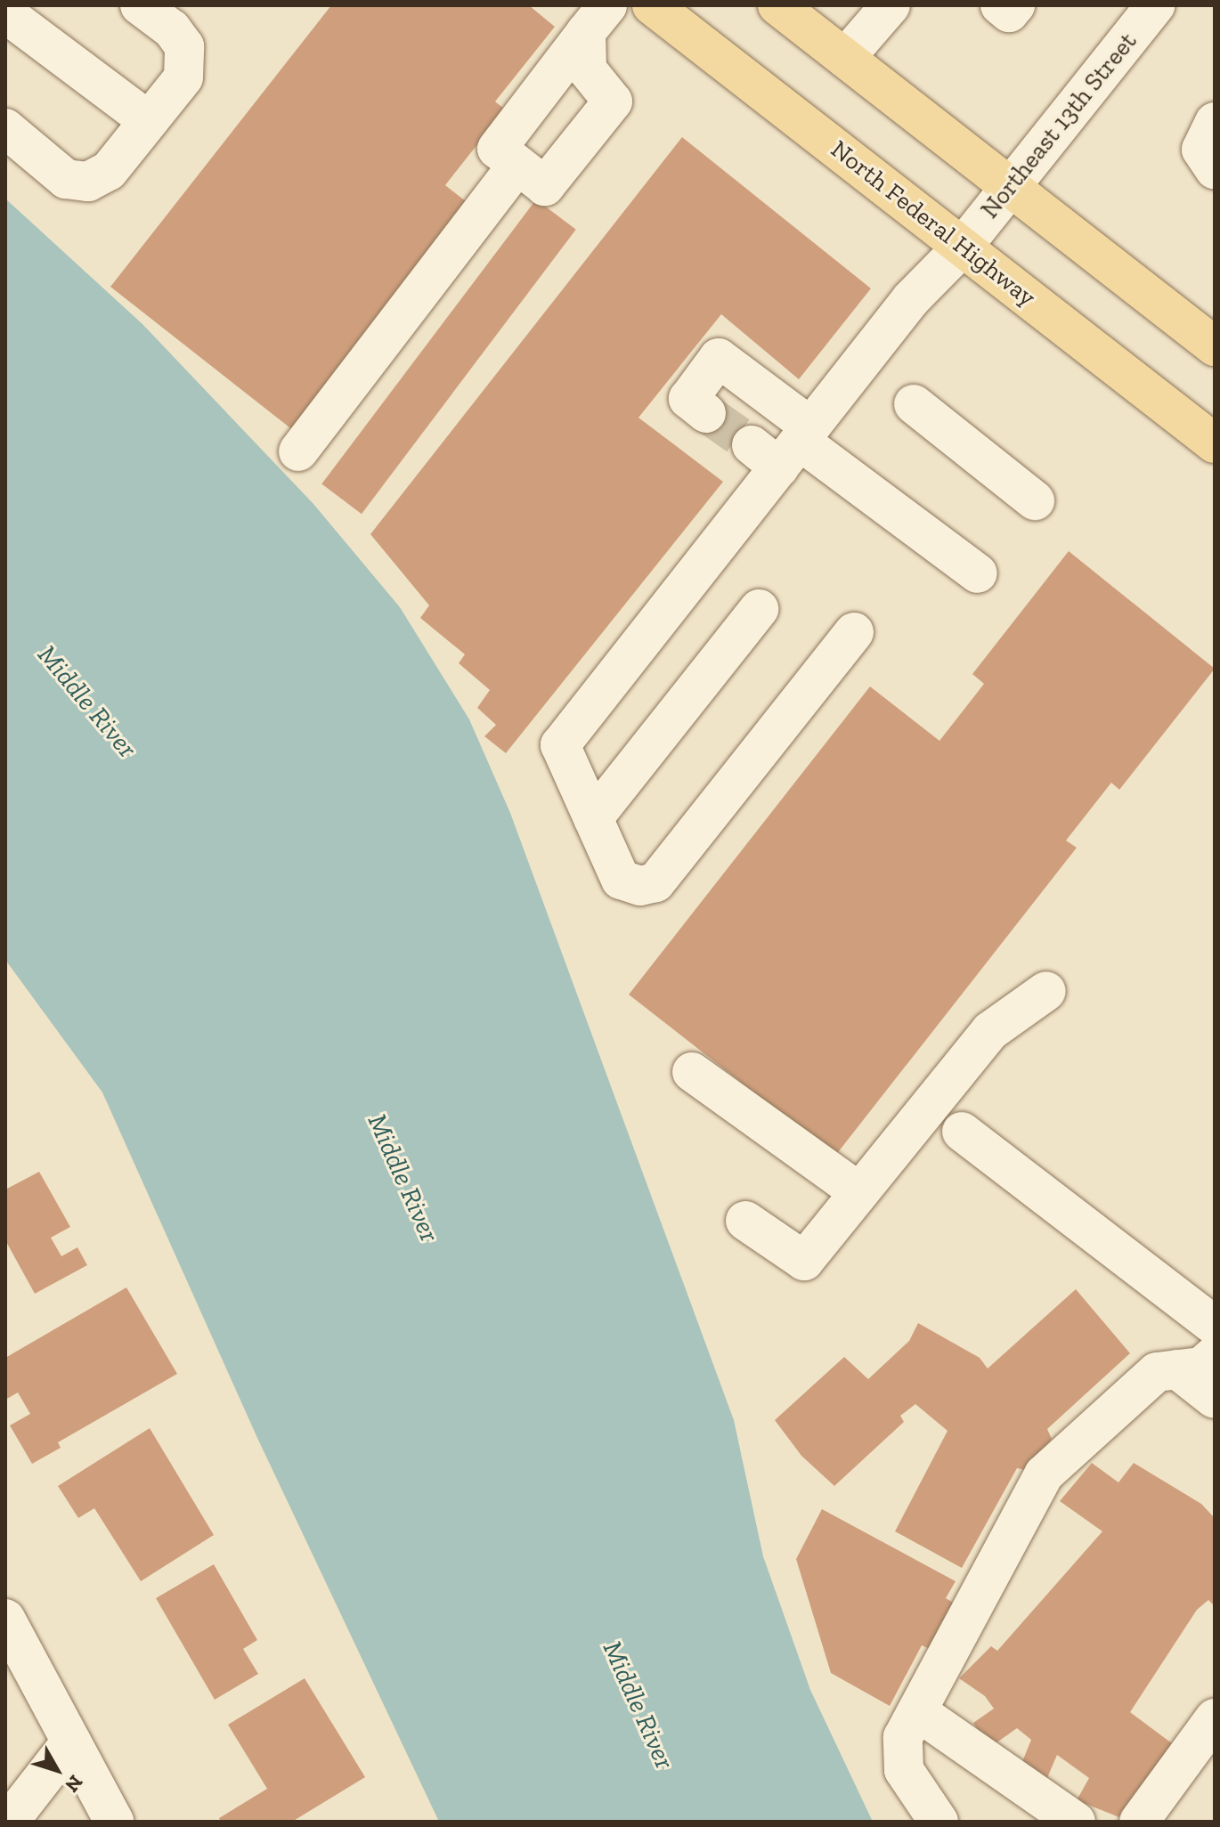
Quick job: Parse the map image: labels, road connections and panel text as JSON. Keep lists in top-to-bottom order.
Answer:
{
  "streets": {
    "main road": ["North Federal Highway"],
    "street": ["Northeast 13th Street"]
  },
  "crossings": [
    ["Northeast 13th Street", "North Federal Highway"]
  ],
  "water": ["Middle River"],
  "north": "bottom right"
}
